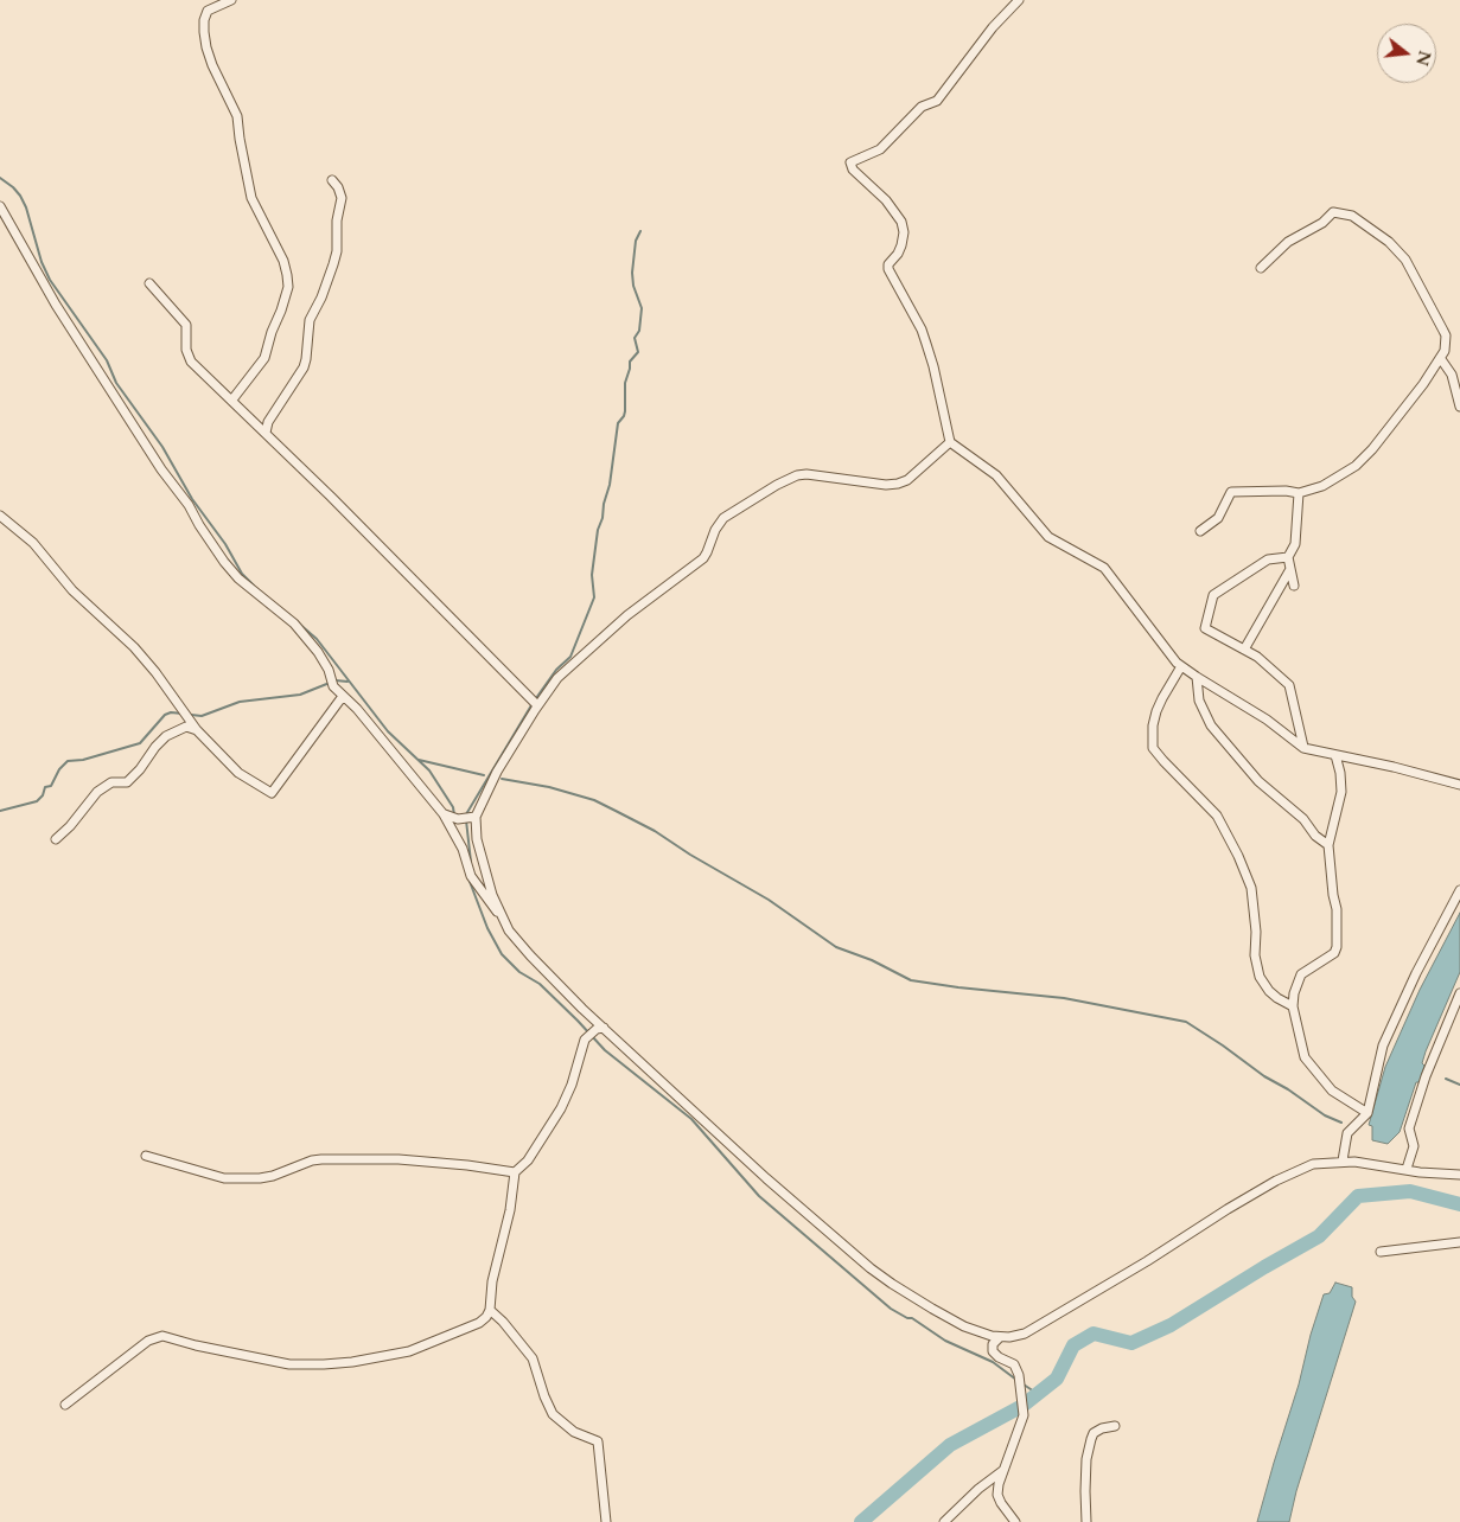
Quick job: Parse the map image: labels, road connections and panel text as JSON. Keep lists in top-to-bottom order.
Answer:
{
  "north": "right"
}
